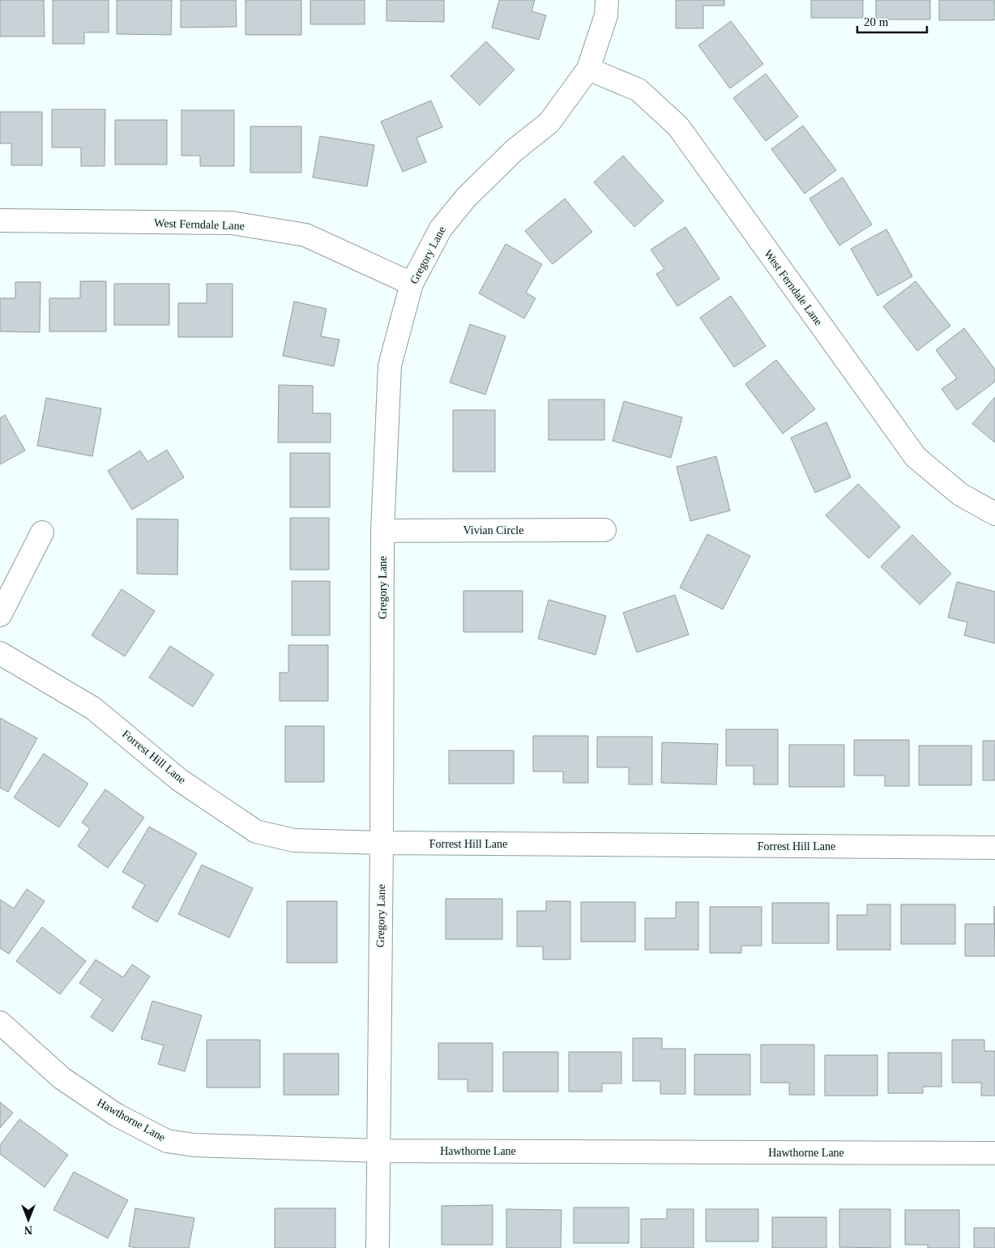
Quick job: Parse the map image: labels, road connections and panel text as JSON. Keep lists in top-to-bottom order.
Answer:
{
  "streets": {
    "street": [
      "West Ferndale Lane",
      "Gregory Lane",
      "Vivian Circle",
      "Forrest Hill Lane",
      "Hawthorne Lane"
    ]
  },
  "crossings": [
    ["West Ferndale Lane", "Gregory Lane"],
    ["Gregory Lane", "Vivian Circle"],
    ["Gregory Lane", "Forrest Hill Lane"],
    ["Gregory Lane", "Hawthorne Lane"]
  ],
  "scale_bar": "20 m",
  "north": "bottom"
}
